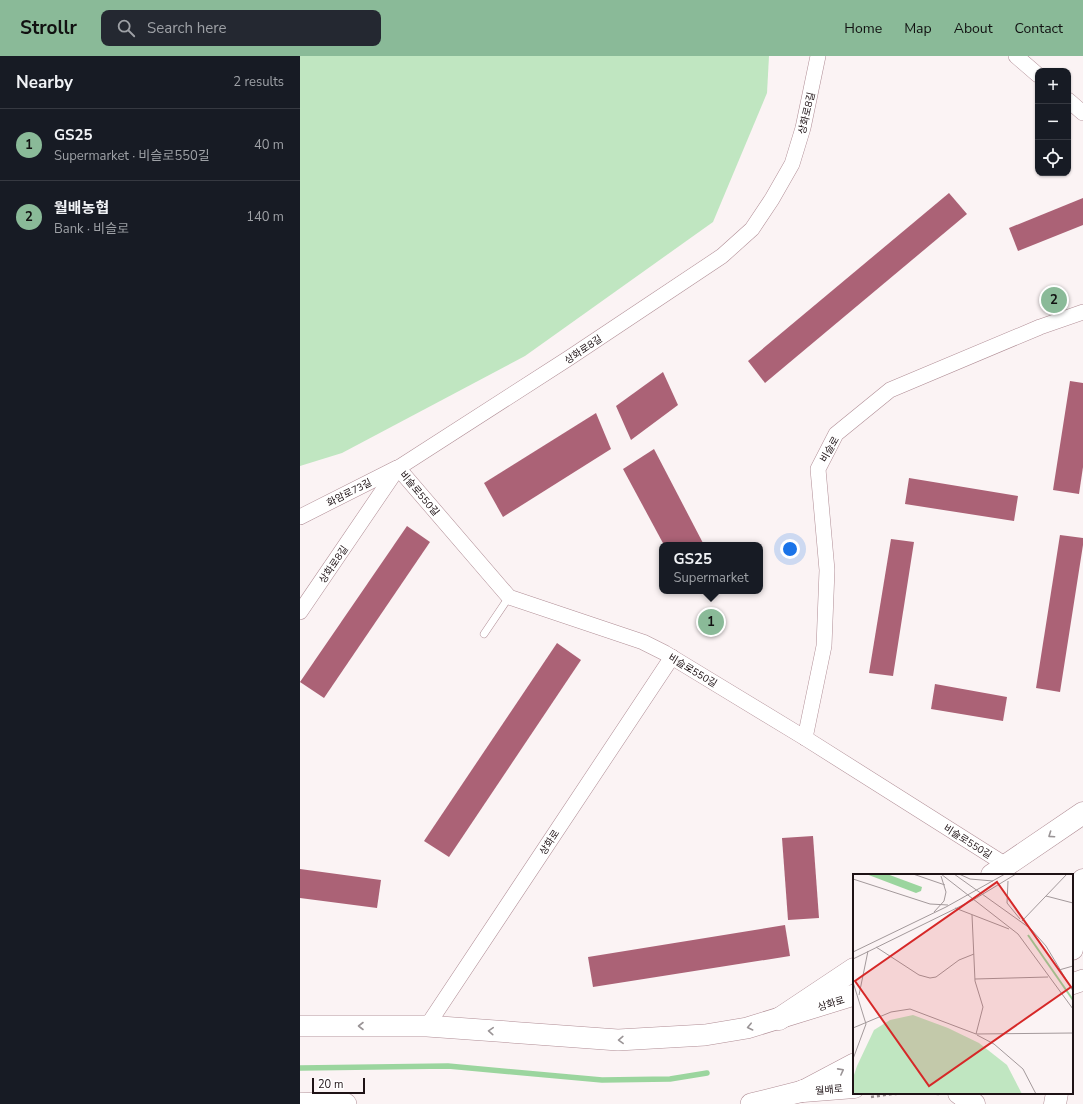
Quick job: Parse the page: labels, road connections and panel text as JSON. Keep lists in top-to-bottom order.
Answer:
{
  "streets": {
    "main road": ["상화로", "월배로"],
    "street": [
      "상화로8길",
      "비슬로",
      "화암로73길",
      "비슬로550길"
    ]
  },
  "crossings": [
    ["상화로8길", "화암로73길"],
    ["상화로8길", "비슬로550길"],
    ["비슬로", "비슬로550길"],
    ["화암로73길", "비슬로550길"],
    ["비슬로550길", "상화로"]
  ],
  "one_way": ["상화로"],
  "scale_bar": "20 m",
  "page": {
    "header": "Strollr",
    "search": "Search here",
    "nav": [
      "Home",
      "Map",
      "About",
      "Contact"
    ],
    "heading": ["Nearby", "2 results"],
    "map_buttons": ["+", "−"],
    "list": [
      {
        "mark": "1",
        "name": "GS25",
        "note": "Supermarket · 비슬로550길",
        "value": "40 m"
      },
      {
        "mark": "2",
        "name": "월배농협",
        "note": "Bank · 비슬로",
        "value": "140 m"
      }
    ],
    "pins": ["2", "1"],
    "popup": ["GS25", "Supermarket"],
    "scale": "20 m"
  }
}
